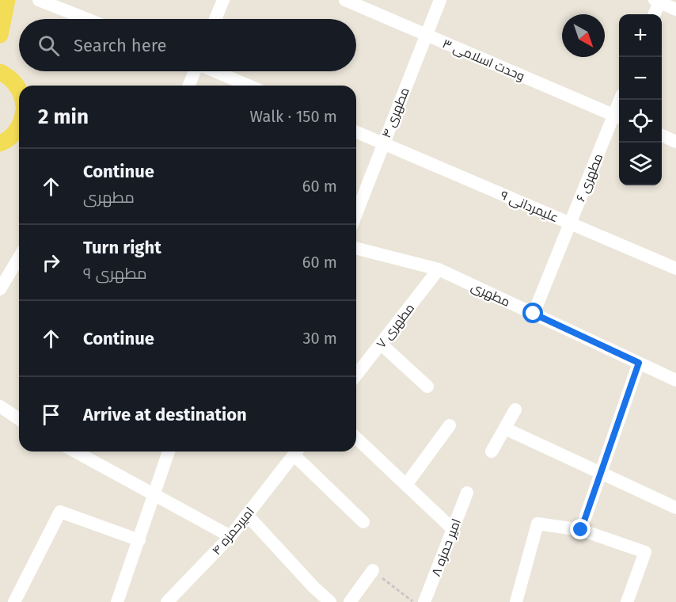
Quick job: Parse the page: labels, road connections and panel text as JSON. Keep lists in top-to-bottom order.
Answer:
{
  "streets": {
    "street": [
      "وحدت اسلامی ۳",
      "مطهری ۴",
      "مطهری ۶",
      "علیمردانی ۹",
      "مطهری",
      "مطهری ۷",
      "امیرحمزه ۴",
      "امیر حمزه ۸"
    ]
  },
  "crossings": [
    ["وحدت اسلامی ۳", "مطهری ۴"],
    ["وحدت اسلامی ۳", "مطهری ۶"],
    ["مطهری ۴", "علیمردانی ۹"],
    ["مطهری ۶", "علیمردانی ۹"],
    ["مطهری ۶", "مطهری"],
    ["مطهری", "مطهری ۷"]
  ],
  "north": "bottom right",
  "page": {
    "map_buttons": ["+", "−"],
    "search": "Search here",
    "heading": ["2 min", "Walk · 150 m"],
    "list": [
      ["Continue", "مطهری", "60 m"],
      ["Turn right", "مطهری ۹", "60 m"],
      ["Continue", "30 m"],
      "Arrive at destination"
    ]
  }
}
